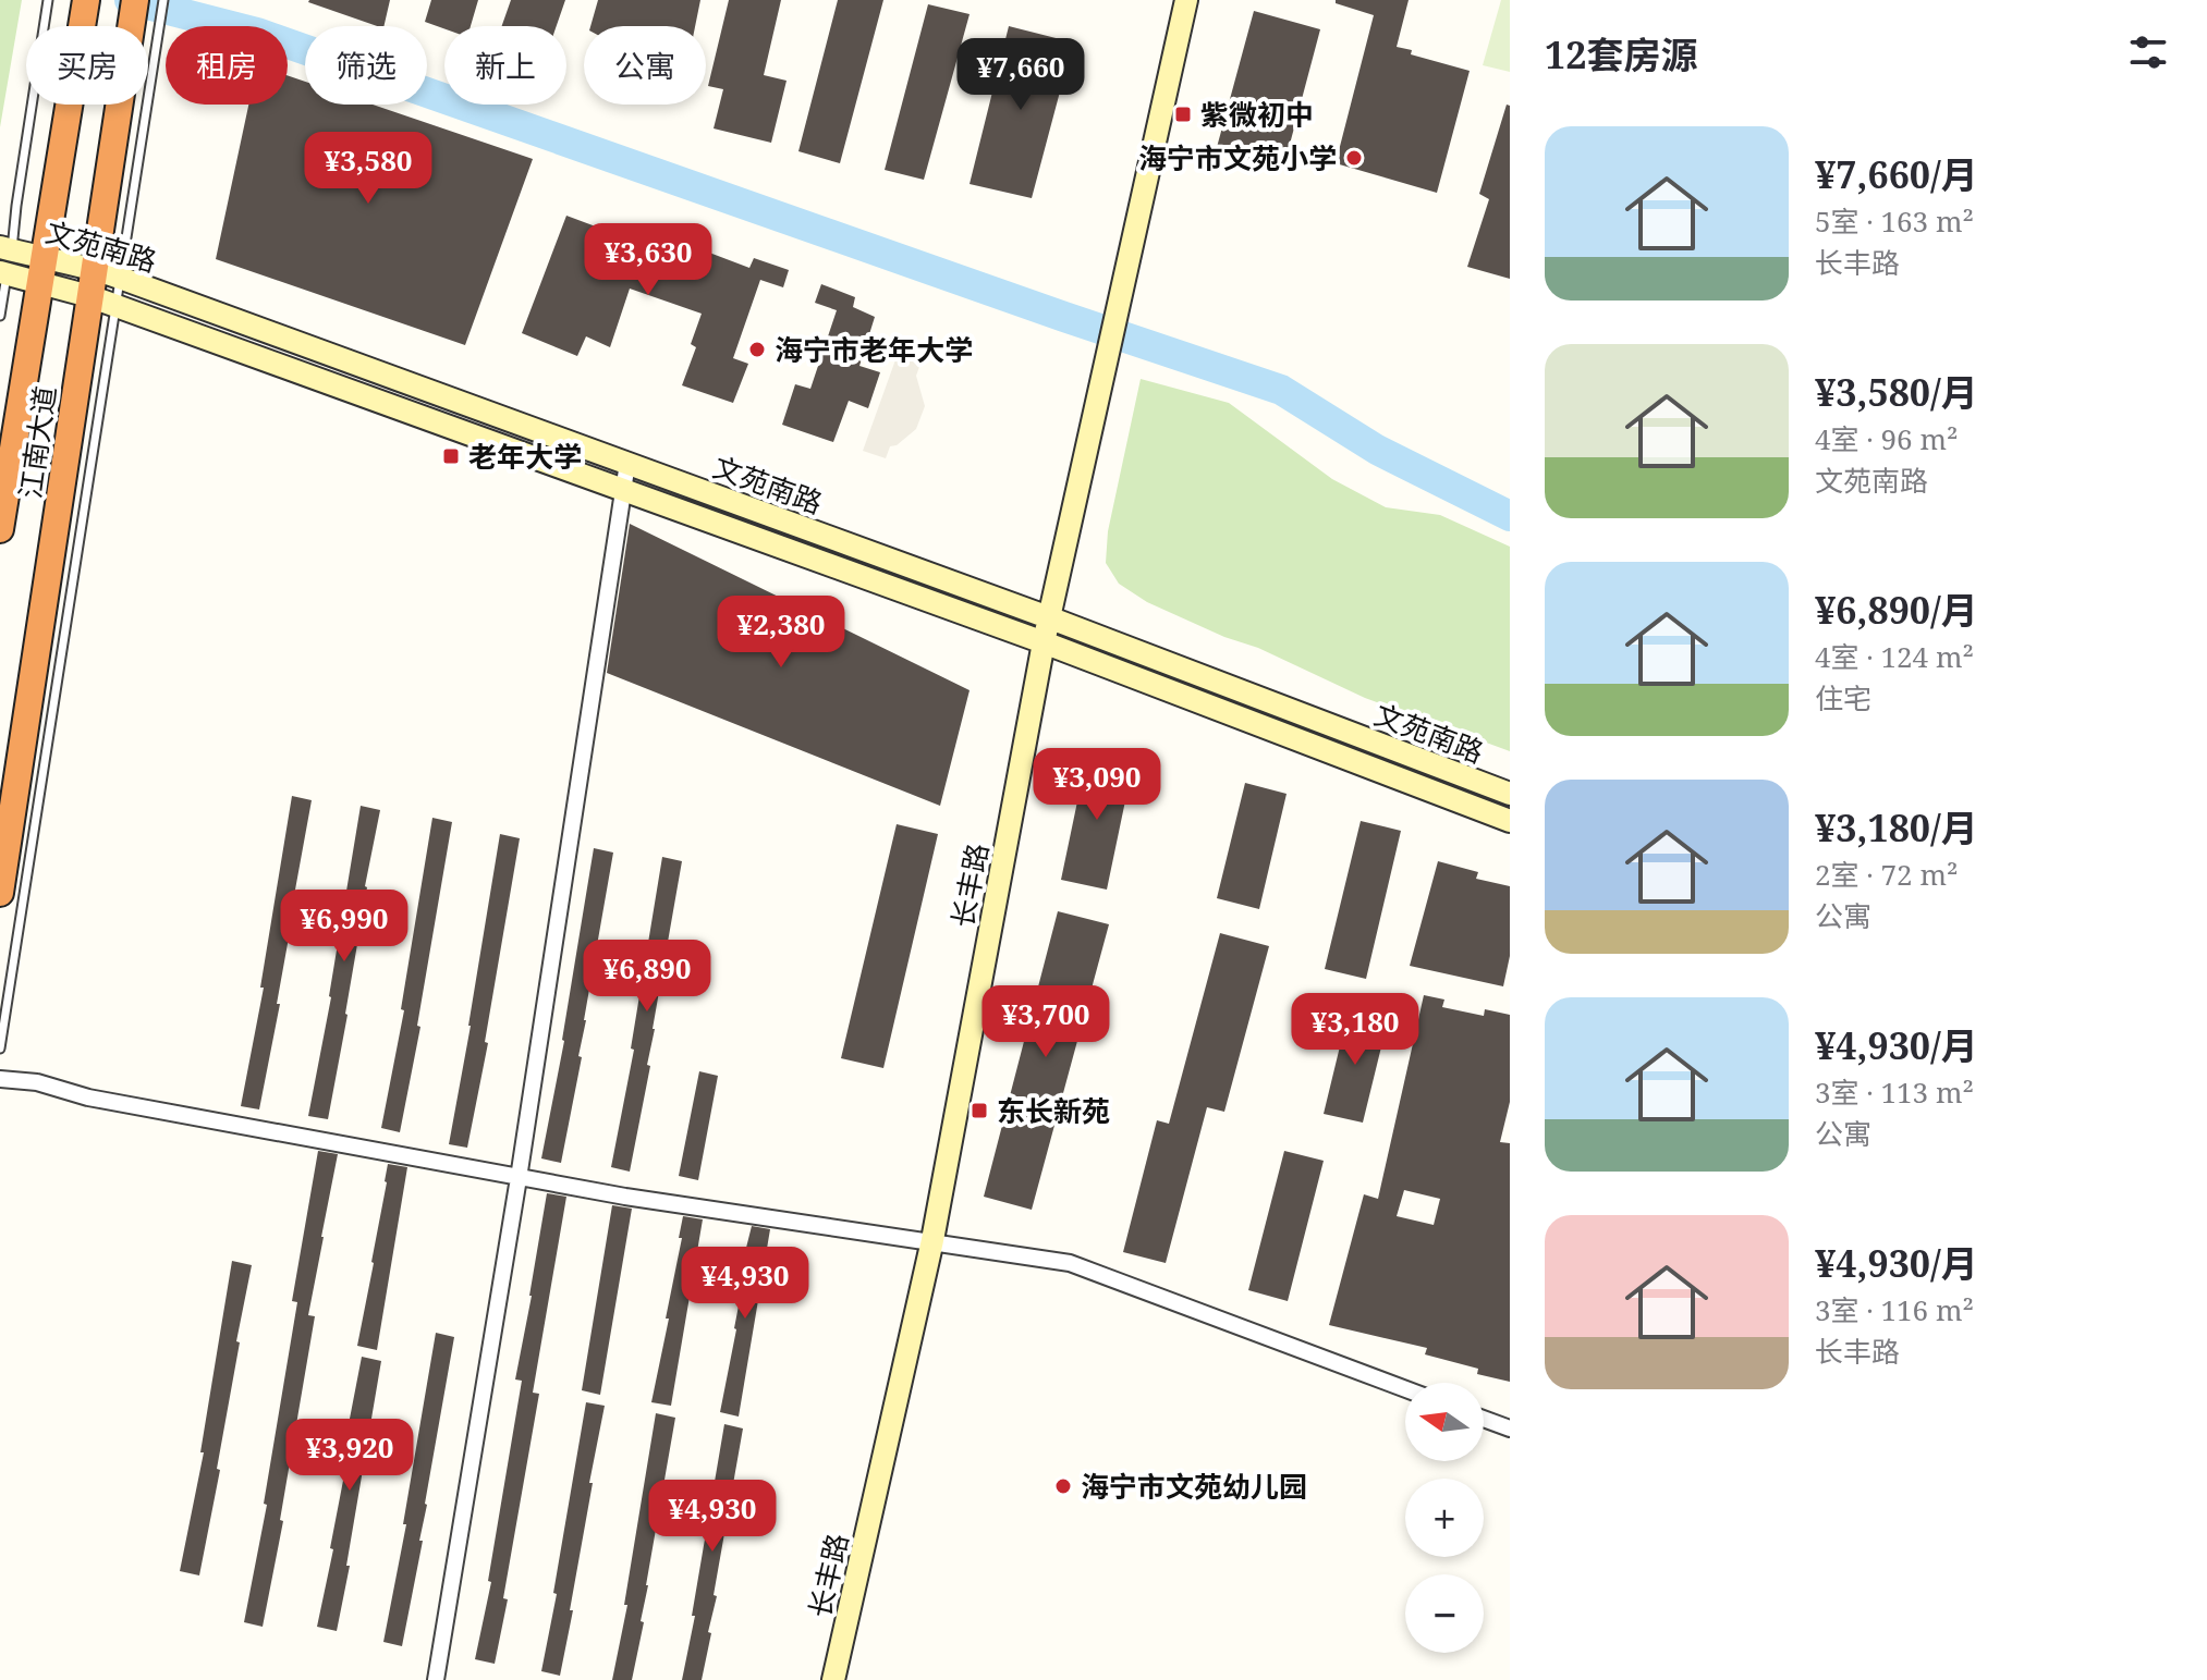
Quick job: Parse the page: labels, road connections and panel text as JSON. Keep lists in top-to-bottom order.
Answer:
{
  "streets": {
    "highway": ["江南大道"],
    "main road": ["文苑南路", "长丰路"]
  },
  "crossings": [
    ["文苑南路", "江南大道"],
    ["文苑南路", "长丰路"]
  ],
  "places": {
    "transit": ["紫微初中", "老年大学", "东长新苑"],
    "other": ["海宁市文苑小学", "海宁市老年大学", "海宁市文苑幼儿园"]
  },
  "north": "left",
  "page": {
    "heading": "12套房源",
    "chip": [
      "买房",
      "租房",
      "筛选",
      "新上",
      "公寓"
    ],
    "price": [
      "¥7,660",
      "¥3,580",
      "¥3,630",
      "¥2,380",
      "¥3,090",
      "¥6,990",
      "¥6,890",
      "¥3,700",
      "¥3,180",
      "¥4,930",
      "¥3,920",
      "¥4,930"
    ],
    "list": [
      {
        "name": "¥7,660/月",
        "note": "5室 · 163 m² · 长丰路"
      },
      {
        "name": "¥3,580/月",
        "note": "4室 · 96 m² · 文苑南路"
      },
      {
        "name": "¥6,890/月",
        "note": "4室 · 124 m² · 住宅"
      },
      {
        "name": "¥3,180/月",
        "note": "2室 · 72 m² · 公寓"
      },
      {
        "name": "¥4,930/月",
        "note": "3室 · 113 m² · 公寓"
      },
      {
        "name": "¥4,930/月",
        "note": "3室 · 116 m² · 长丰路"
      }
    ],
    "map_buttons": ["+", "−"]
  }
}
